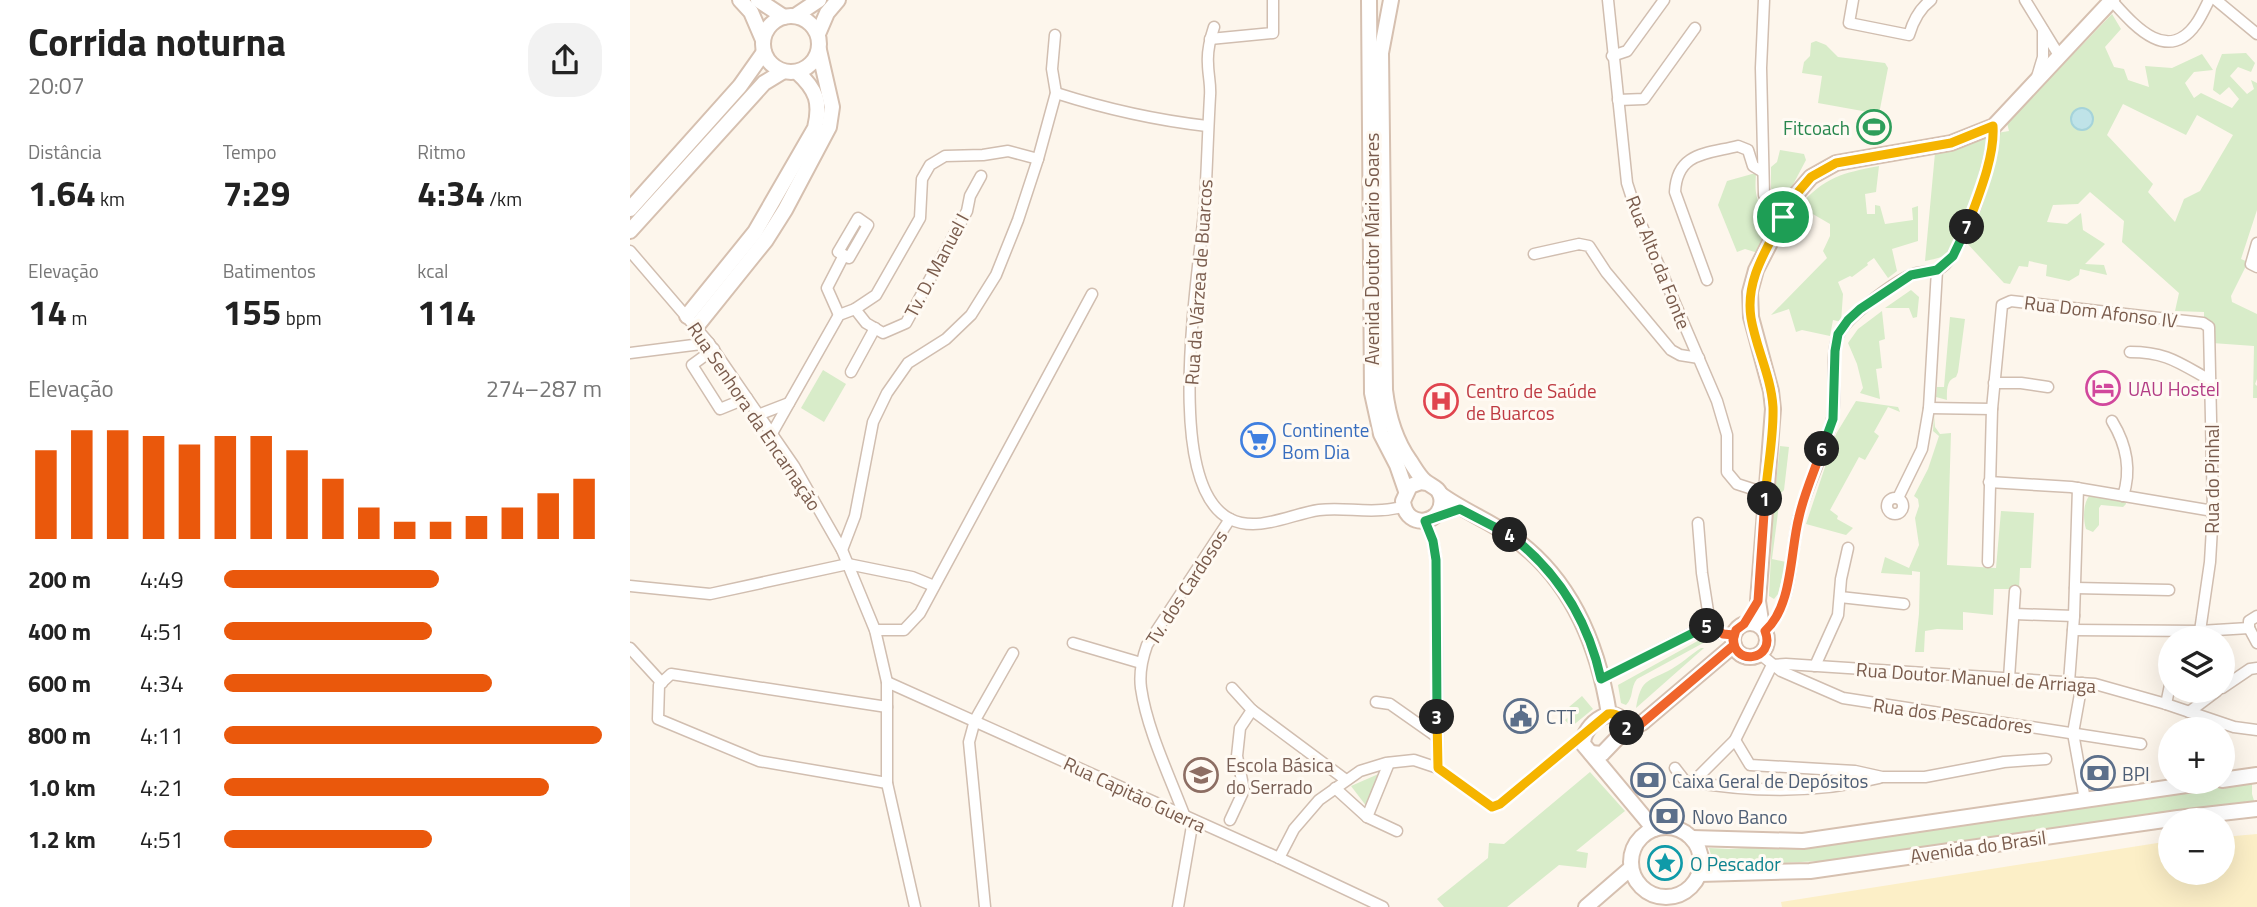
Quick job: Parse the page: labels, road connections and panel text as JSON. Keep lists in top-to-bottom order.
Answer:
{
  "streets": {
    "main road": ["Avenida Doutor Mário Soares", "Avenida do Brasil"],
    "street": [
      "Rua Alto da Fonte",
      "Tv. D. Manuel I",
      "Rua da Várzea de Buarcos",
      "Rua Dom Afonso IV",
      "Rua Senhora da Encarnação",
      "Rua do Pinhal",
      "Tv. dos Cardosos",
      "Rua Doutor Manuel de Arriaga",
      "Rua dos Pescadores",
      "Rua Capitão Guerra"
    ]
  },
  "crossings": [
    ["Rua da Várzea de Buarcos", "Tv. dos Cardosos"],
    ["Rua Dom Afonso IV", "Rua do Pinhal"],
    ["Rua Senhora da Encarnação", "Rua Capitão Guerra"],
    ["Tv. dos Cardosos", "Rua Capitão Guerra"],
    ["Rua Doutor Manuel de Arriaga", "Rua dos Pescadores"]
  ],
  "places": {
    "sports": ["Fitcoach"],
    "hotel": ["UAU Hostel"],
    "hospital": ["Centro de Saúde de Buarcos"],
    "supermarket": ["Continente Bom Dia"],
    "public building": ["CTT"],
    "bank": ["BPI", "Caixa Geral de Depósitos", "Novo Banco"],
    "school or university": ["Escola Básica do Serrado"],
    "place": ["O Pescador"]
  },
  "page": {
    "heading": ["Corrida noturna", "20:07"],
    "stats": [
      ["Distância", "1.64 km"],
      ["Tempo", "7:29"],
      ["Ritmo", "4:34 /km"],
      ["Elevação", "14 m"],
      ["Batimentos", "155 bpm"],
      ["kcal", "114"]
    ],
    "pins": [
      "7",
      "6",
      "1",
      "4",
      "5",
      "3",
      "2"
    ],
    "chart": ["Elevação", "274–287 m"],
    "list": [
      {
        "name": "200 m",
        "note": "4:49"
      },
      {
        "name": "400 m",
        "note": "4:51"
      },
      {
        "name": "600 m",
        "note": "4:34"
      },
      {
        "name": "800 m",
        "note": "4:11"
      },
      {
        "name": "1.0 km",
        "note": "4:21"
      },
      {
        "name": "1.2 km",
        "note": "4:51"
      }
    ],
    "map_buttons": ["+", "−"]
  }
}
